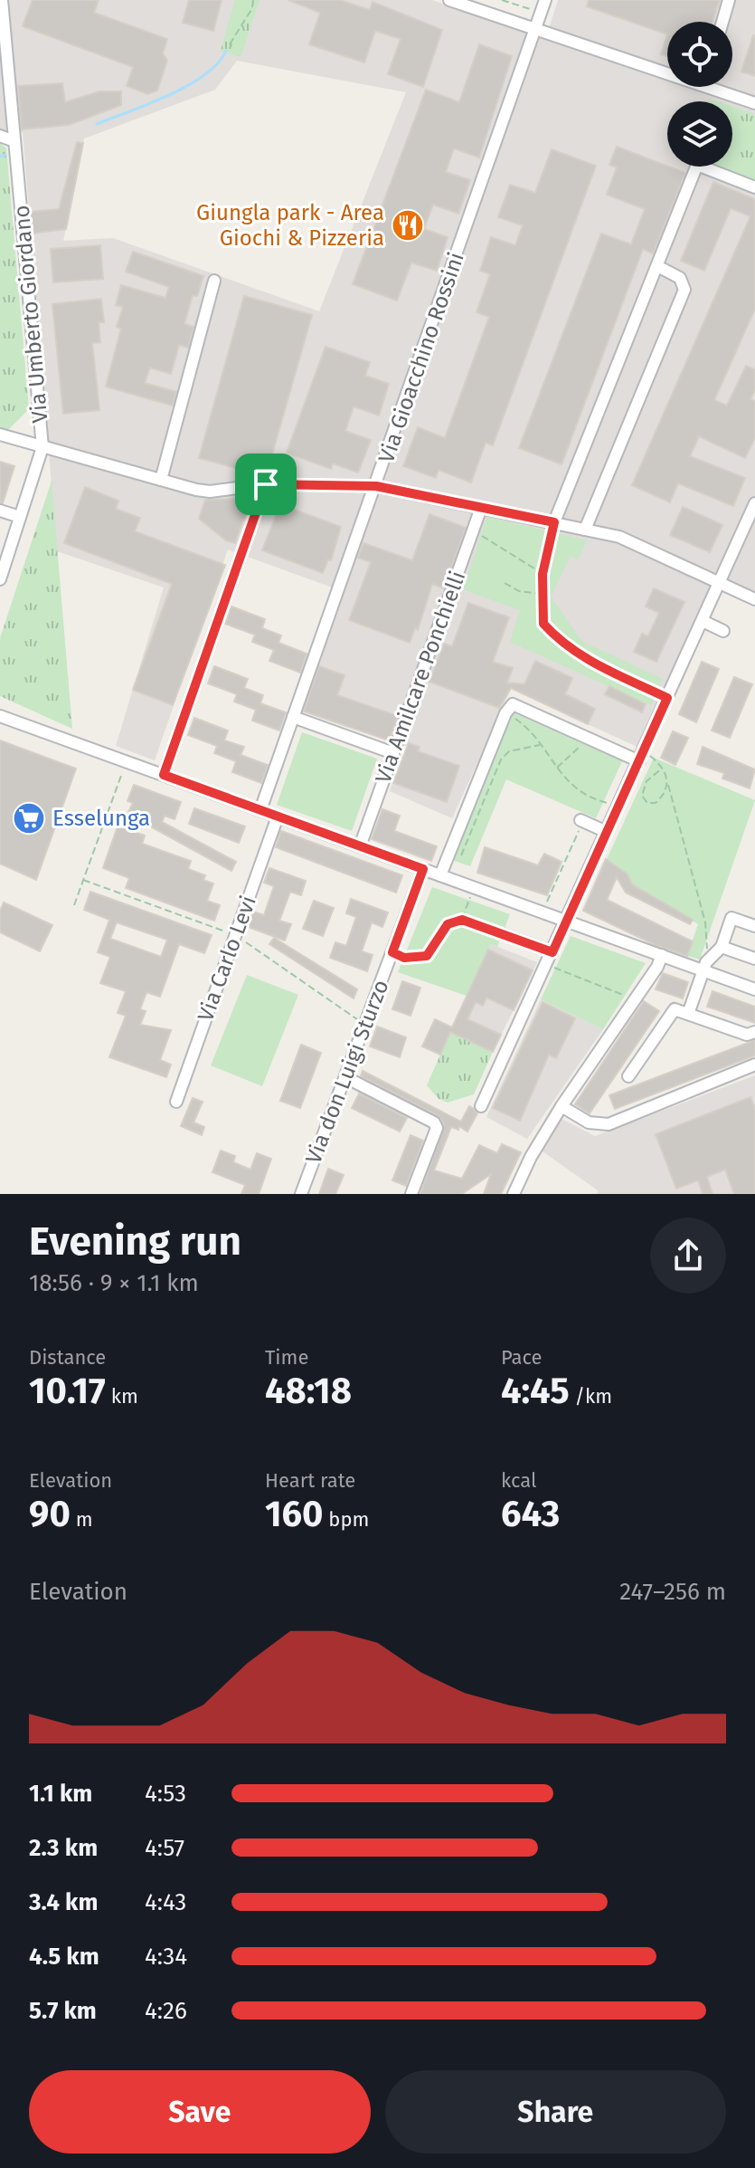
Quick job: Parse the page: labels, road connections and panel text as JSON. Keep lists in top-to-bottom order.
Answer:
{
  "streets": {
    "street": [
      "Via Umberto Giordano",
      "Via Gioacchino Rossini",
      "Via Amilcare Ponchielli",
      "Via Carlo Levi",
      "Via don Luigi Sturzo"
    ]
  },
  "places": {
    "restaurant": ["Giungla park - Area Giochi & Pizzeria"],
    "supermarket": ["Esselunga"]
  },
  "page": {
    "heading": ["Evening run", "18:56 · 9 × 1.1 km"],
    "stats": [
      ["Distance", "10.17 km"],
      ["Time", "48:18"],
      ["Pace", "4:45 /km"],
      ["Elevation", "90 m"],
      ["Heart rate", "160 bpm"],
      ["kcal", "643"]
    ],
    "chart": ["Elevation", "247–256 m"],
    "list": [
      {
        "name": "1.1 km",
        "note": "4:53"
      },
      {
        "name": "2.3 km",
        "note": "4:57"
      },
      {
        "name": "3.4 km",
        "note": "4:43"
      },
      {
        "name": "4.5 km",
        "note": "4:34"
      },
      {
        "name": "5.7 km",
        "note": "4:26"
      }
    ],
    "buttons": ["Save", "Share"]
  }
}
